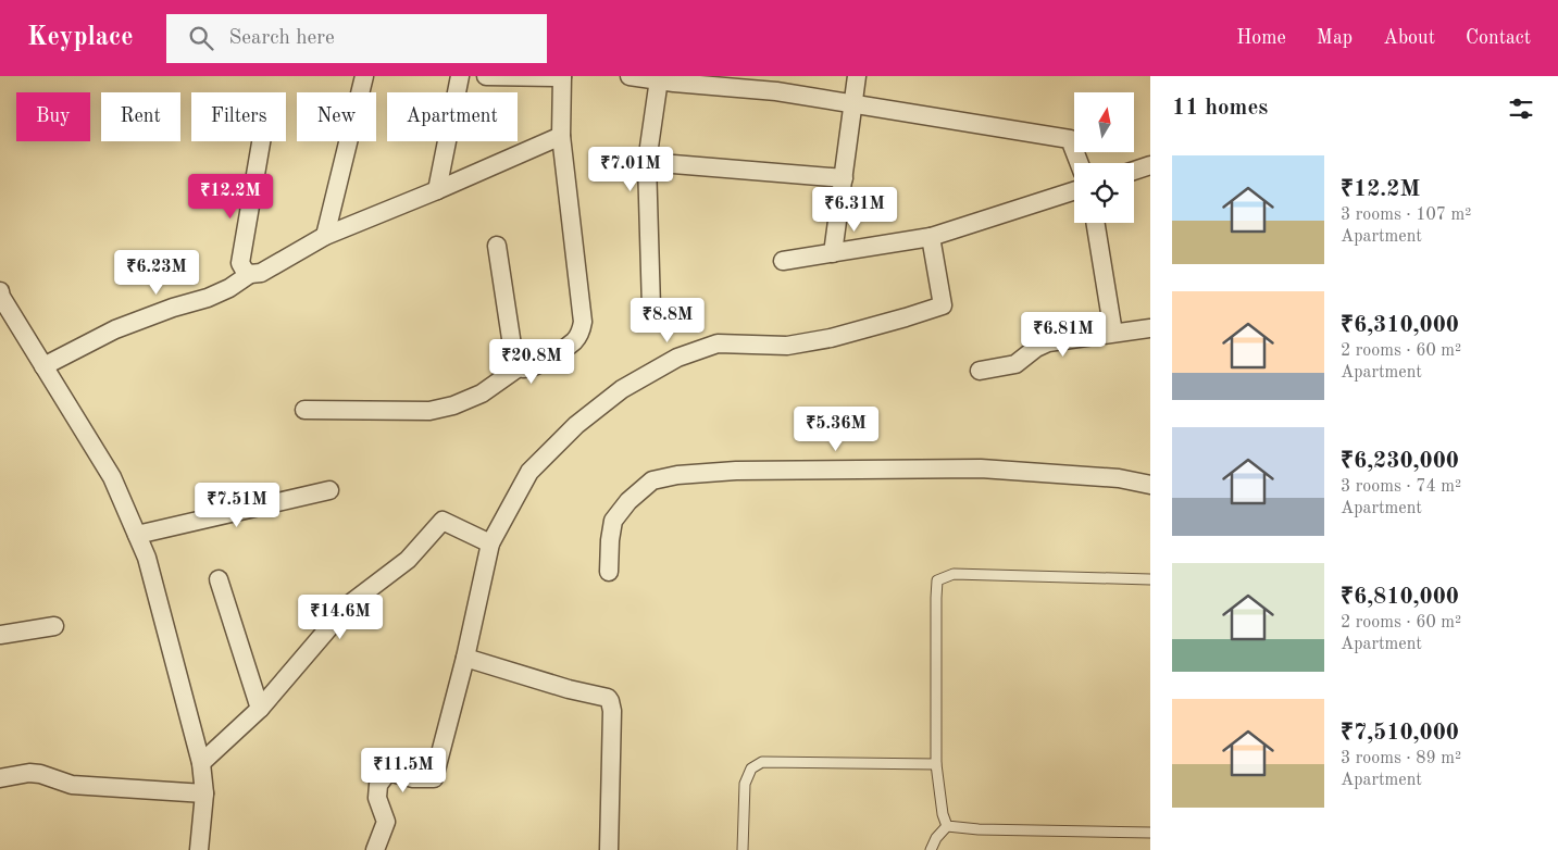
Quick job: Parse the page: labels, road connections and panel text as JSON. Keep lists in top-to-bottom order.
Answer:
{
  "north": "top",
  "page": {
    "header": "Keyplace",
    "search": "Search here",
    "nav": [
      "Home",
      "Map",
      "About",
      "Contact"
    ],
    "heading": "11 homes",
    "chip": [
      "Buy",
      "Rent",
      "Filters",
      "New",
      "Apartment"
    ],
    "list": [
      {
        "name": "₹12.2M",
        "note": "3 rooms · 107 m² · Apartment"
      },
      {
        "name": "₹6,310,000",
        "note": "2 rooms · 60 m² · Apartment"
      },
      {
        "name": "₹6,230,000",
        "note": "3 rooms · 74 m² · Apartment"
      },
      {
        "name": "₹6,810,000",
        "note": "2 rooms · 60 m² · Apartment"
      },
      {
        "name": "₹7,510,000",
        "note": "3 rooms · 89 m² · Apartment"
      }
    ],
    "price": [
      "₹7.01M",
      "₹12.2M",
      "₹6.31M",
      "₹6.23M",
      "₹8.8M",
      "₹6.81M",
      "₹20.8M",
      "₹5.36M",
      "₹7.51M",
      "₹14.6M",
      "₹11.5M"
    ]
  }
}
